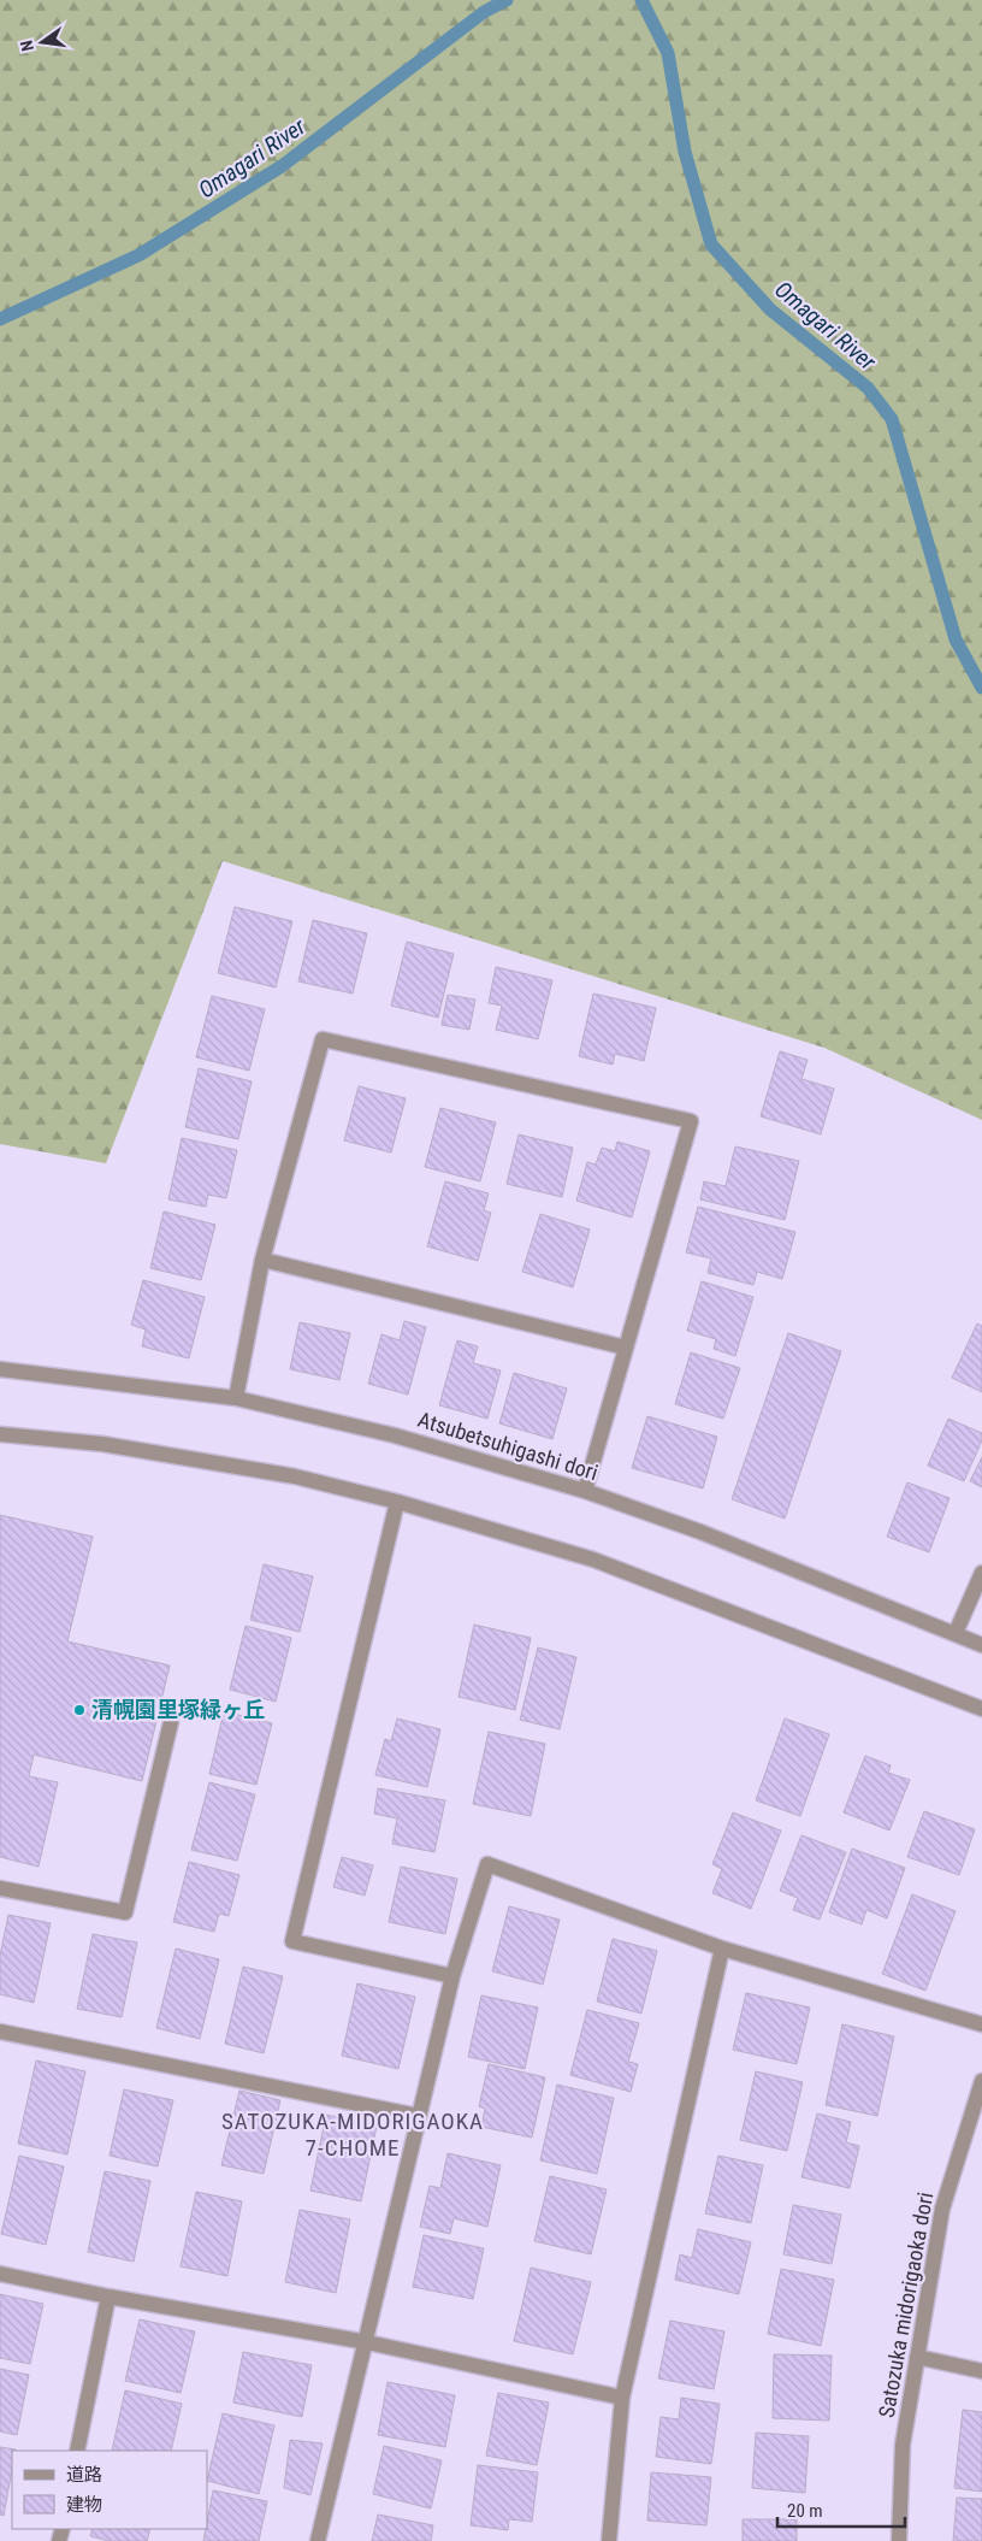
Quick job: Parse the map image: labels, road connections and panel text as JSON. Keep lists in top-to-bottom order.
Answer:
{
  "streets": {
    "street": ["Atsubetsuhigashi dori", "Satozuka midorigaoka dori"]
  },
  "districts": ["SATOZUKA-MIDORIGAOKA 7-CHOME"],
  "water": ["Omagari River"],
  "places": ["清幌園里塚緑ヶ丘"],
  "legend": ["道路", "建物"],
  "scale_bar": "20 m",
  "north": "left"
}
